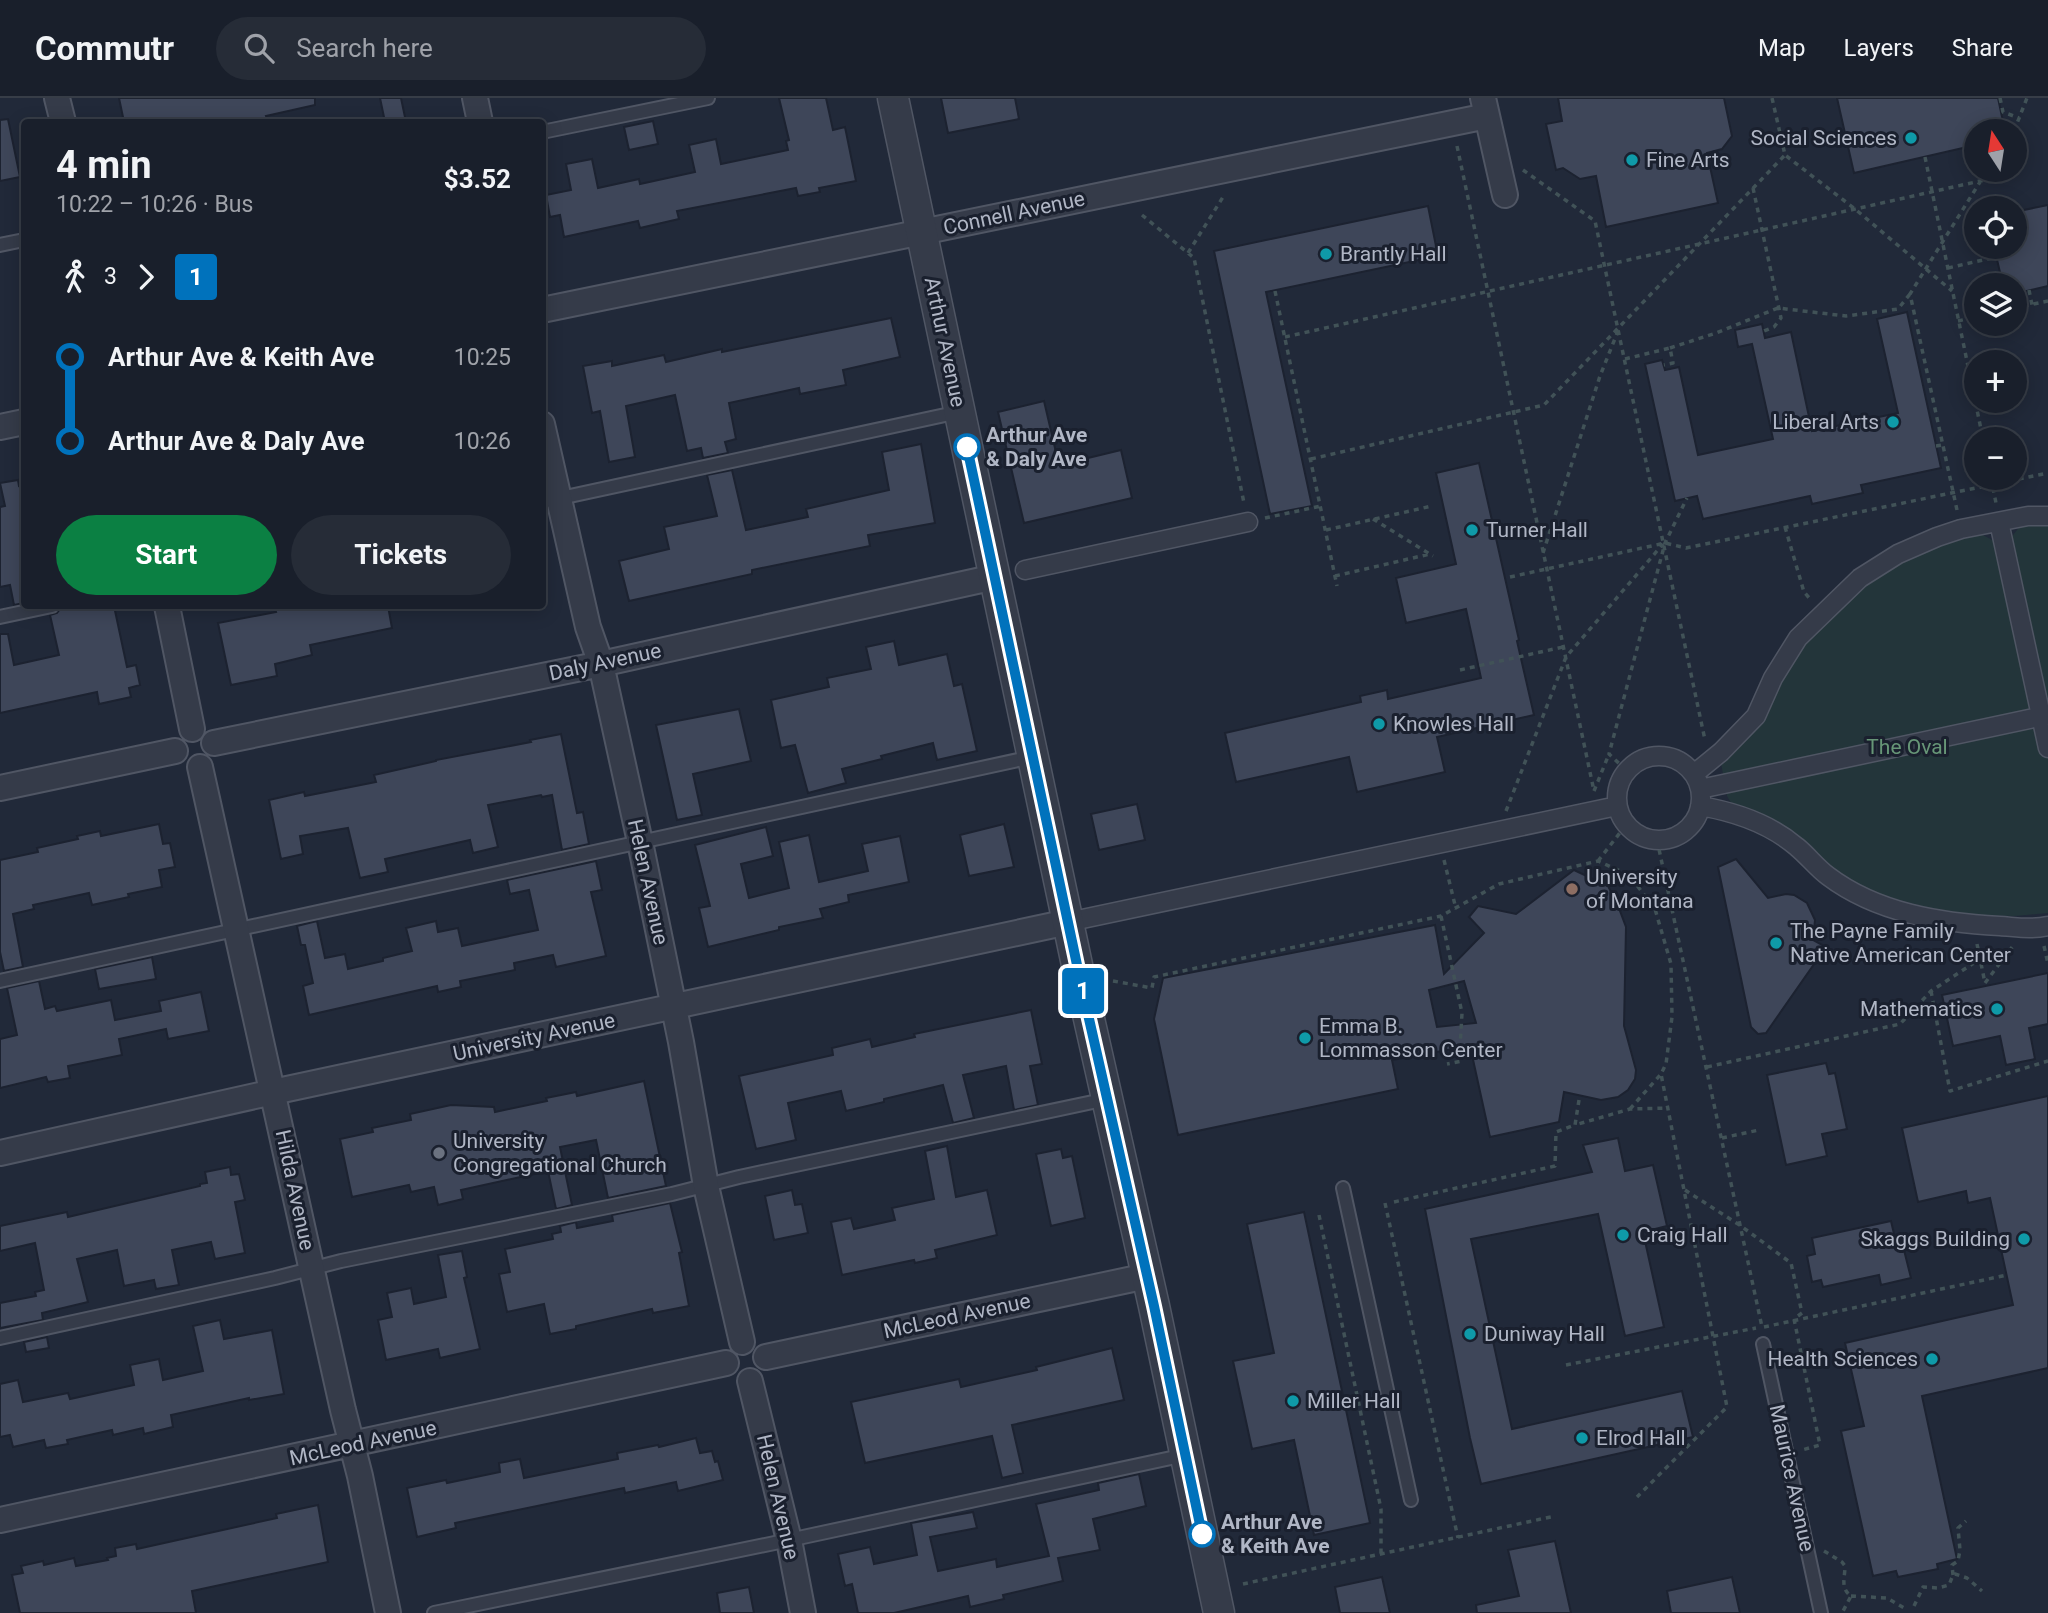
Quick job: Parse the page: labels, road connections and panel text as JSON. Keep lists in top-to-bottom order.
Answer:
{
  "streets": {
    "street": [
      "Connell Avenue",
      "Arthur Avenue",
      "Daly Avenue",
      "Helen Avenue",
      "University Avenue",
      "Hilda Avenue",
      "McLeod Avenue"
    ],
    "lane": ["Maurice Avenue"]
  },
  "crossings": [
    ["Connell Avenue", "Arthur Avenue"],
    ["Arthur Avenue", "Daly Avenue"],
    ["Arthur Avenue", "University Avenue"],
    ["Arthur Avenue", "McLeod Avenue"],
    ["Daly Avenue", "Helen Avenue"],
    ["Daly Avenue", "Hilda Avenue"],
    ["Helen Avenue", "University Avenue"],
    ["Helen Avenue", "McLeod Avenue"],
    ["University Avenue", "Hilda Avenue"],
    ["Hilda Avenue", "McLeod Avenue"]
  ],
  "parks": ["The Oval"],
  "places": [
    "Social Sciences",
    "Fine Arts",
    "Brantly Hall",
    "Liberal Arts",
    "Arthur Ave & Daly Ave",
    "Turner Hall",
    "Knowles Hall",
    "University of Montana",
    "The Payne Family Native American Center",
    "Mathematics",
    "Emma B. Lommasson Center",
    "University Congregational Church",
    "Craig Hall",
    "Skaggs Building",
    "Duniway Hall",
    "Health Sciences",
    "Miller Hall",
    "Elrod Hall",
    "Arthur Ave & Keith Ave"
  ],
  "lines": ["bus line 1"],
  "north": "top",
  "page": {
    "header": "Commutr",
    "search": "Search here",
    "nav": ["Map", "Layers", "Share"],
    "on_map": "1",
    "map_buttons": ["+", "−"],
    "heading": ["4 min", "10:22 – 10:26 · Bus", "$3.52"],
    "legs": ["3", "1"],
    "list": [
      {
        "name": "Arthur Ave & Keith Ave",
        "value": "10:25"
      },
      {
        "name": "Arthur Ave & Daly Ave",
        "value": "10:26"
      }
    ],
    "buttons": ["Start", "Tickets"]
  }
}
